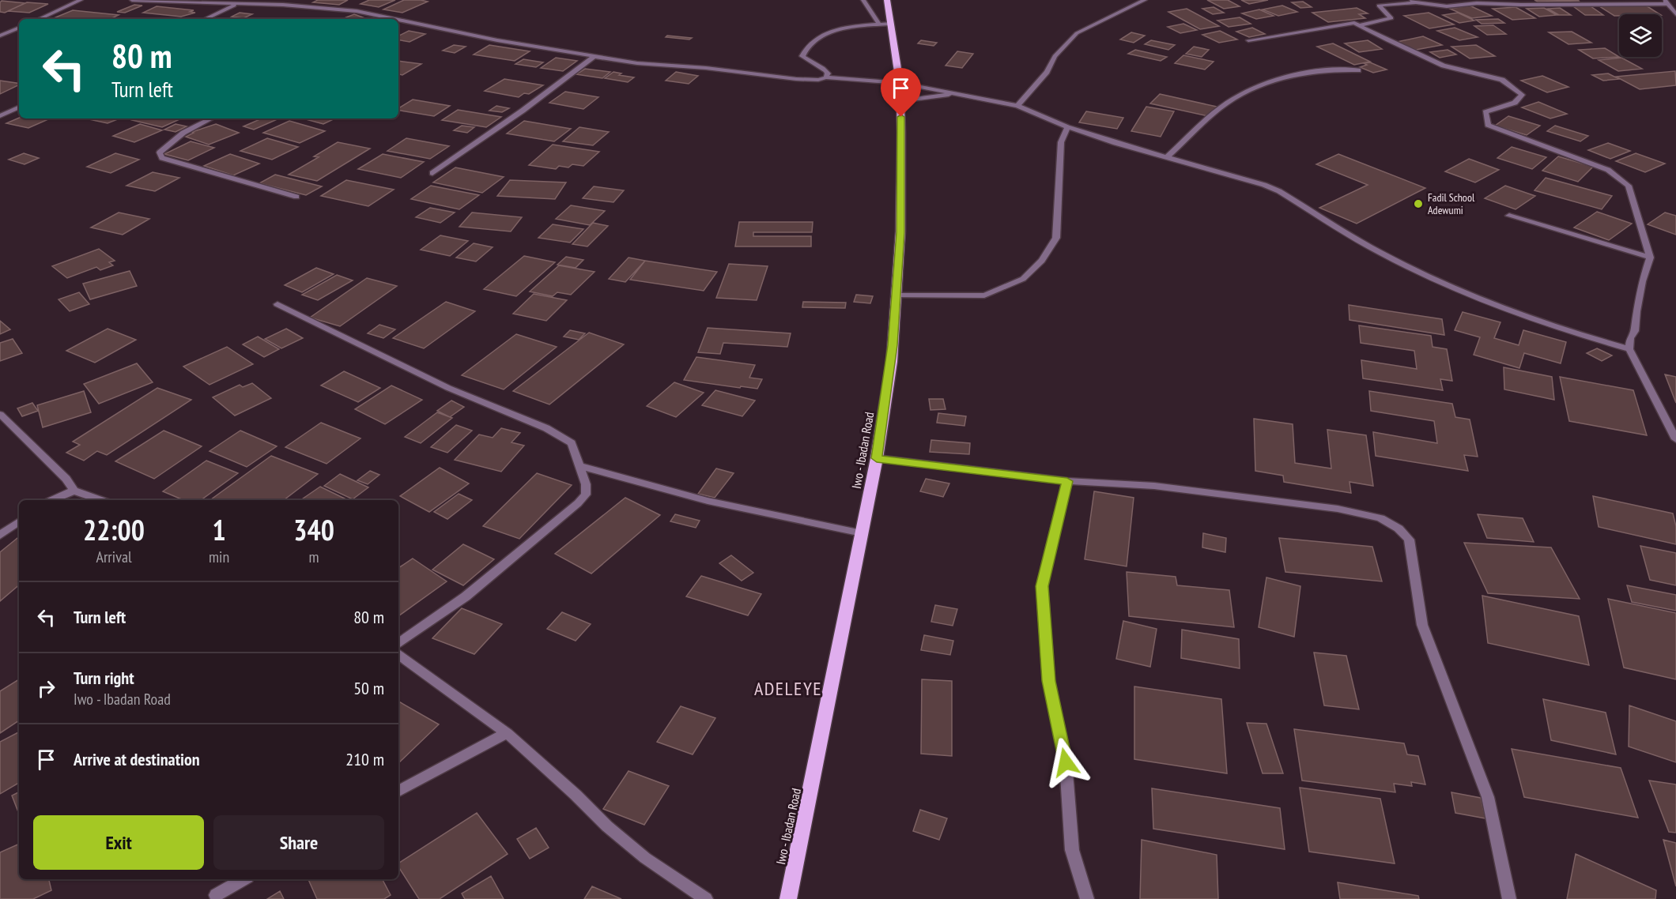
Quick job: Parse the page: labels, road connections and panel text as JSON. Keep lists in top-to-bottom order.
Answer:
{
  "streets": {
    "main road": ["Iwo - Ibadan Road"]
  },
  "districts": ["ADELEYE"],
  "places": ["Fadil School Adewumi"],
  "page": {
    "turn": ["80 m", "Turn left"],
    "eta": [
      "22:00",
      "Arrival",
      "1",
      "min",
      "340",
      "m"
    ],
    "list": [
      {
        "name": "Turn left",
        "value": "80 m"
      },
      {
        "name": "Turn right",
        "note": "Iwo - Ibadan Road",
        "value": "50 m"
      },
      {
        "name": "Arrive at destination",
        "value": "210 m"
      }
    ],
    "buttons": ["Exit", "Share"]
  }
}
